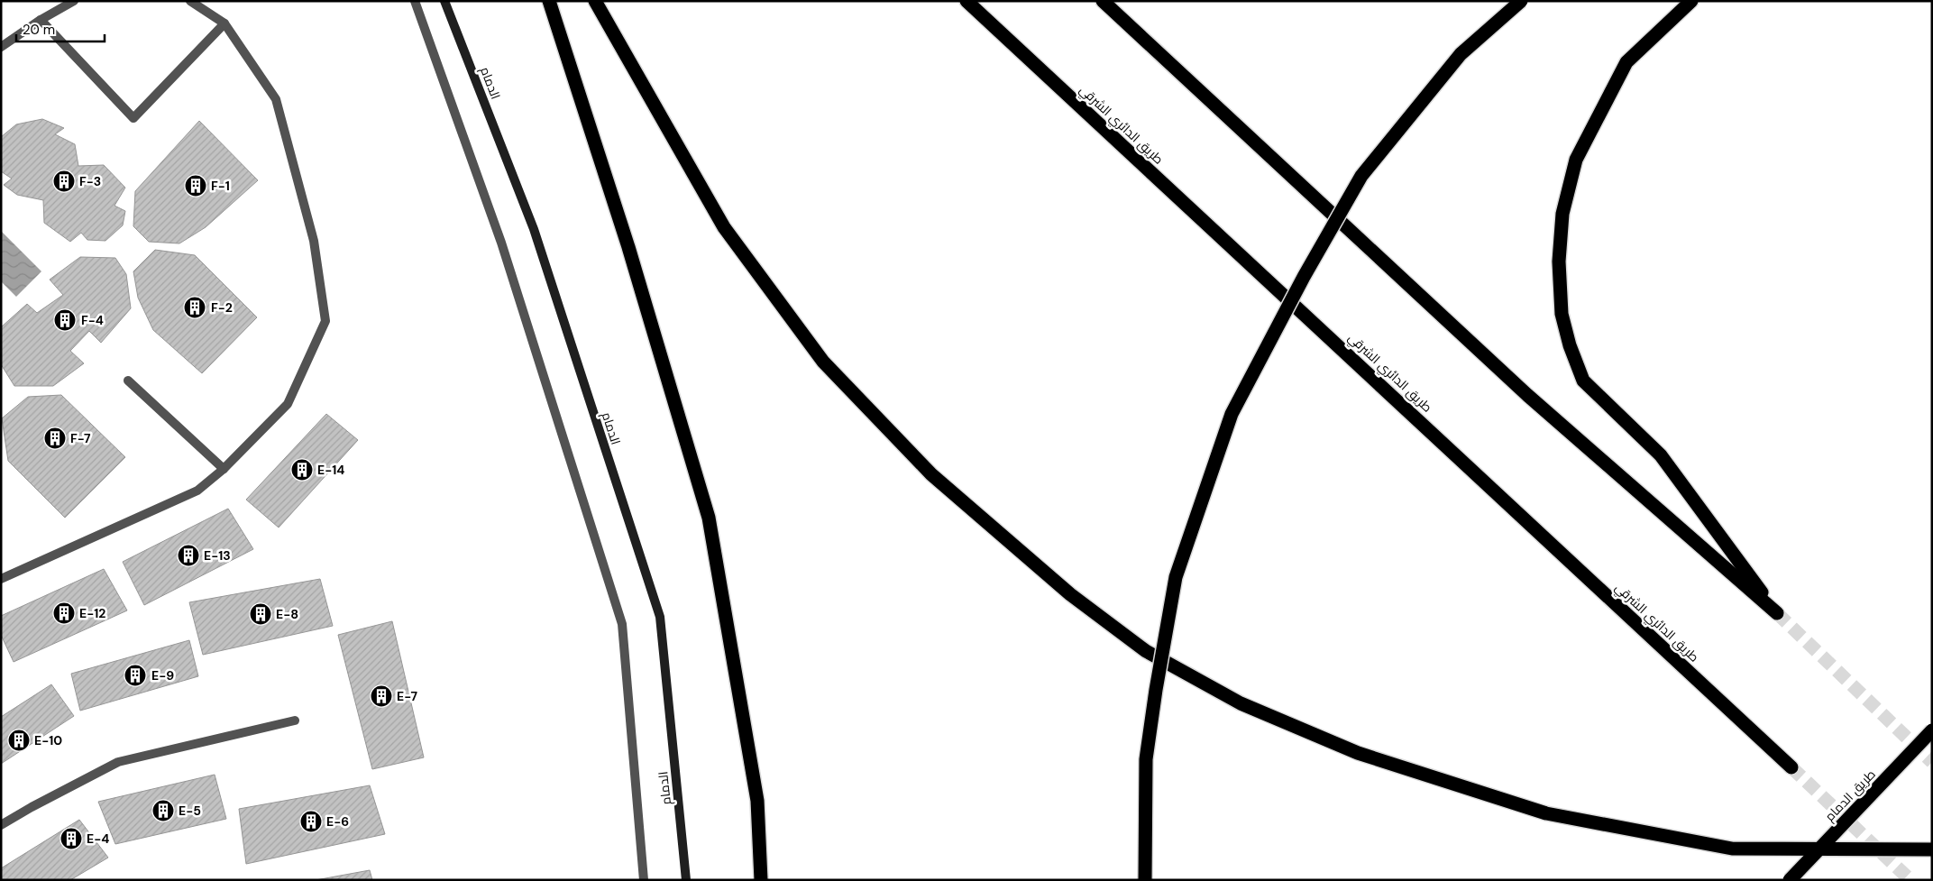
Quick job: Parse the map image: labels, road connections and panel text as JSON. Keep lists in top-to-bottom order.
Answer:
{
  "streets": {
    "highway": ["طريق الدائري الشرقي", "طريق الدمام"],
    "street": ["الدمام"]
  },
  "places": {
    "building": [
      "F-3",
      "F-1",
      "F-2",
      "F-4",
      "F-7",
      "E-14",
      "E-13",
      "E-12",
      "E-8",
      "E-9",
      "E-7",
      "E-10",
      "E-5",
      "E-6",
      "E-4"
    ]
  },
  "scale_bar": "20 m"
}
